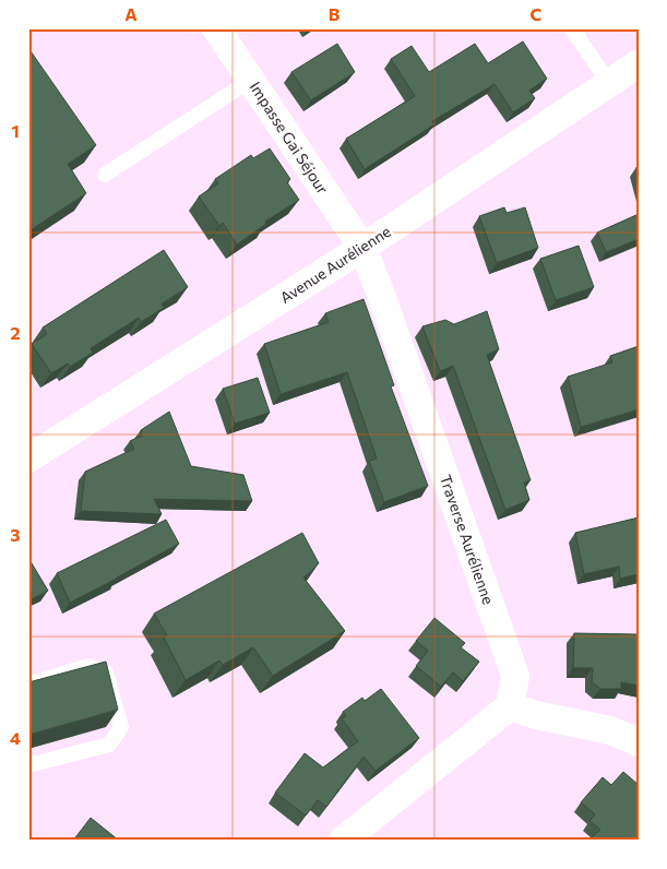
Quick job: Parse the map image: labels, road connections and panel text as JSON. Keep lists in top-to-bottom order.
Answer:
{
  "streets": {
    "street": ["Impasse Gai Séjour", "Avenue Aurélienne", "Traverse Aurélienne"]
  },
  "crossings": [
    ["Impasse Gai Séjour", "Avenue Aurélienne"],
    ["Impasse Gai Séjour", "Traverse Aurélienne"],
    ["Avenue Aurélienne", "Traverse Aurélienne"]
  ],
  "grid": {
    "columns": ["A", "B", "C"],
    "rows": [
      "1",
      "2",
      "3",
      "4"
    ]
  }
}
